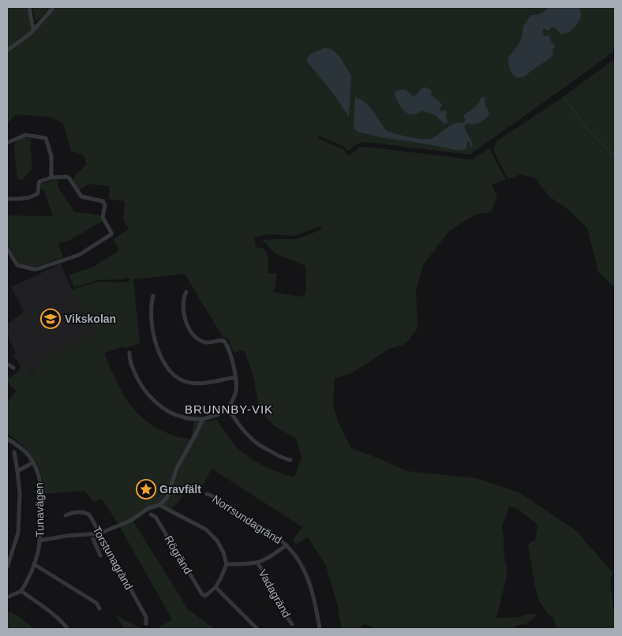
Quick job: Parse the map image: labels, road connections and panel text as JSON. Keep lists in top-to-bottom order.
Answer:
{
  "streets": {
    "street": [
      "Tunavägen",
      "Norrsundagränd",
      "Rögränd",
      "Torstunagränd",
      "Vadagränd"
    ]
  },
  "districts": ["BRUNNBY-VIK"],
  "places": {
    "school or university": ["Vikskolan"],
    "place": ["Gravfält"]
  }
}
